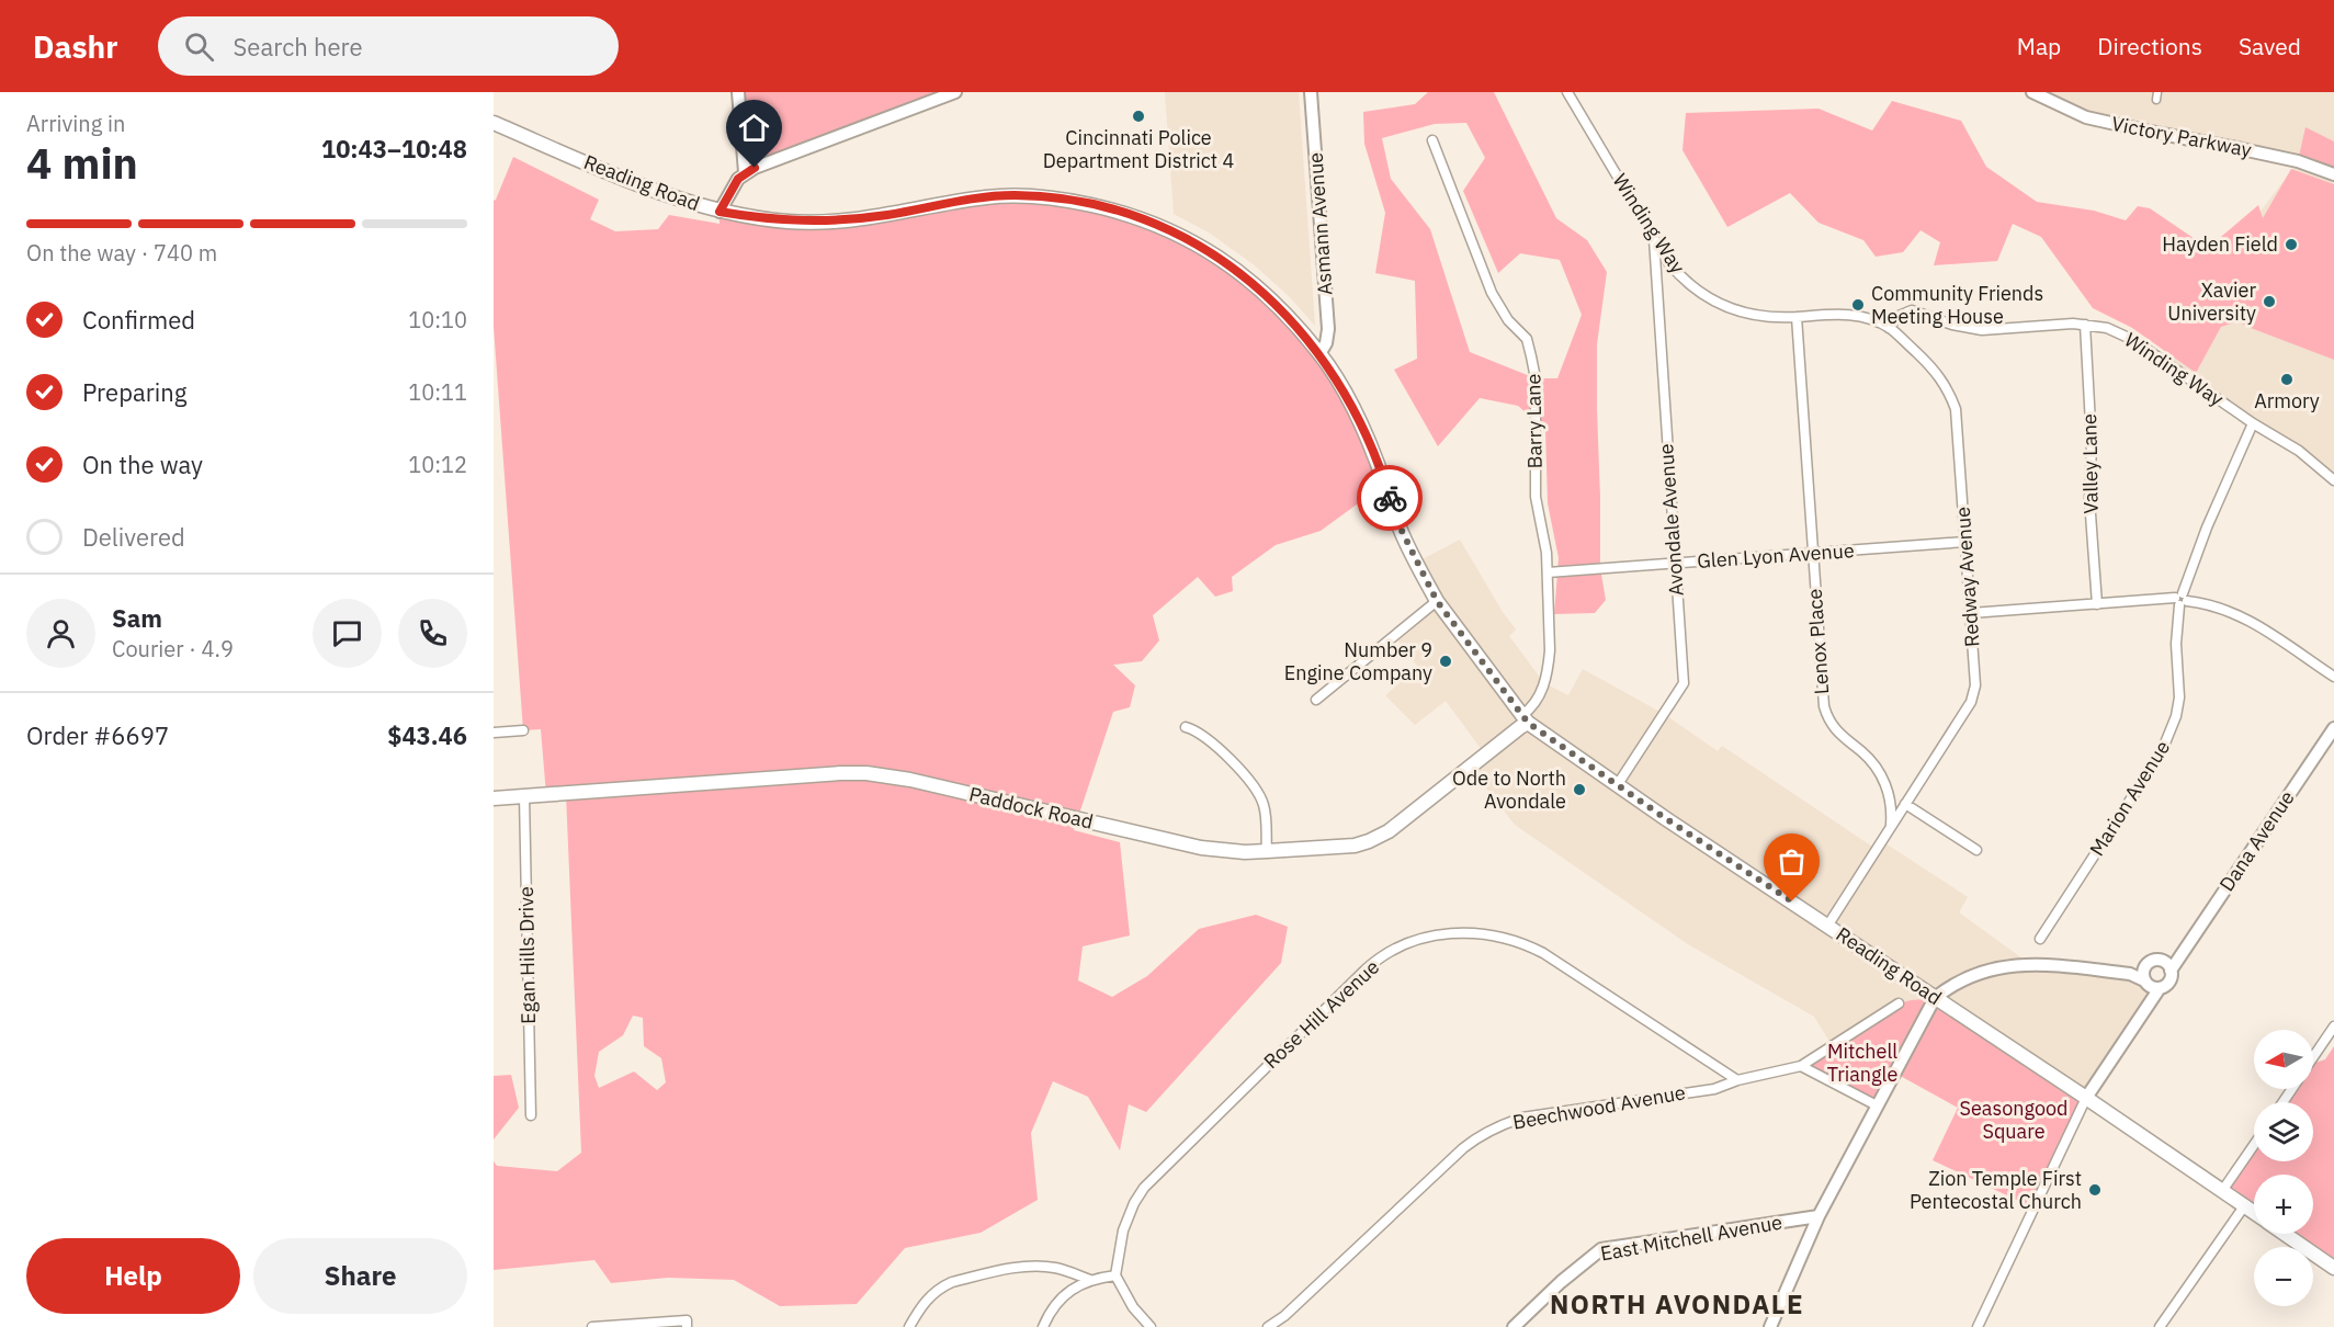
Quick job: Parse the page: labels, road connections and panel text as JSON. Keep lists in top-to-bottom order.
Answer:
{
  "streets": {
    "main road": ["Reading Road", "Paddock Road"],
    "street": [
      "Victory Parkway",
      "Asmann Avenue",
      "Winding Way",
      "Barry Lane",
      "Valley Lane",
      "Avondale Avenue",
      "Glen Lyon Avenue",
      "Redway Avenue",
      "Lenox Place",
      "Marion Avenue",
      "Dana Avenue",
      "Egan Hills Drive",
      "Rose Hill Avenue",
      "Beechwood Avenue",
      "East Mitchell Avenue"
    ]
  },
  "crossings": [
    ["Reading Road", "Asmann Avenue"],
    ["Reading Road", "Barry Lane"],
    ["Reading Road", "Avondale Avenue"],
    ["Reading Road", "Paddock Road"],
    ["Winding Way", "Valley Lane"],
    ["Winding Way", "Avondale Avenue"],
    ["Winding Way", "Redway Avenue"],
    ["Winding Way", "Lenox Place"],
    ["Winding Way", "Marion Avenue"],
    ["Barry Lane", "Glen Lyon Avenue"],
    ["Barry Lane", "Paddock Road"],
    ["Avondale Avenue", "Glen Lyon Avenue"],
    ["Glen Lyon Avenue", "Redway Avenue"],
    ["Glen Lyon Avenue", "Lenox Place"],
    ["Redway Avenue", "Lenox Place"],
    ["Paddock Road", "Egan Hills Drive"],
    ["Rose Hill Avenue", "Beechwood Avenue"]
  ],
  "districts": ["NORTH AVONDALE"],
  "parks": ["Mitchell Triangle", "Seasongood Square"],
  "places": [
    "Cincinnati Police Department District 4",
    "Hayden Field",
    "Xavier University",
    "Community Friends Meeting House",
    "Armory",
    "Number 9 Engine Company",
    "Ode to North Avondale",
    "Zion Temple First Pentecostal Church"
  ],
  "north": "left",
  "page": {
    "header": "Dashr",
    "search": "Search here",
    "nav": ["Map", "Directions", "Saved"],
    "heading": ["4 min", "Arriving in", "10:43–10:48"],
    "panel": [
      "Sam",
      "Courier · 4.9",
      "Order #6697",
      "$43.46"
    ],
    "bar": "On the way · 740 m",
    "list": [
      ["Confirmed", "10:10"],
      ["Preparing", "10:11"],
      ["On the way", "10:12"],
      "Delivered"
    ],
    "map_buttons": ["+", "−"],
    "buttons": ["Help", "Share"]
  }
}
